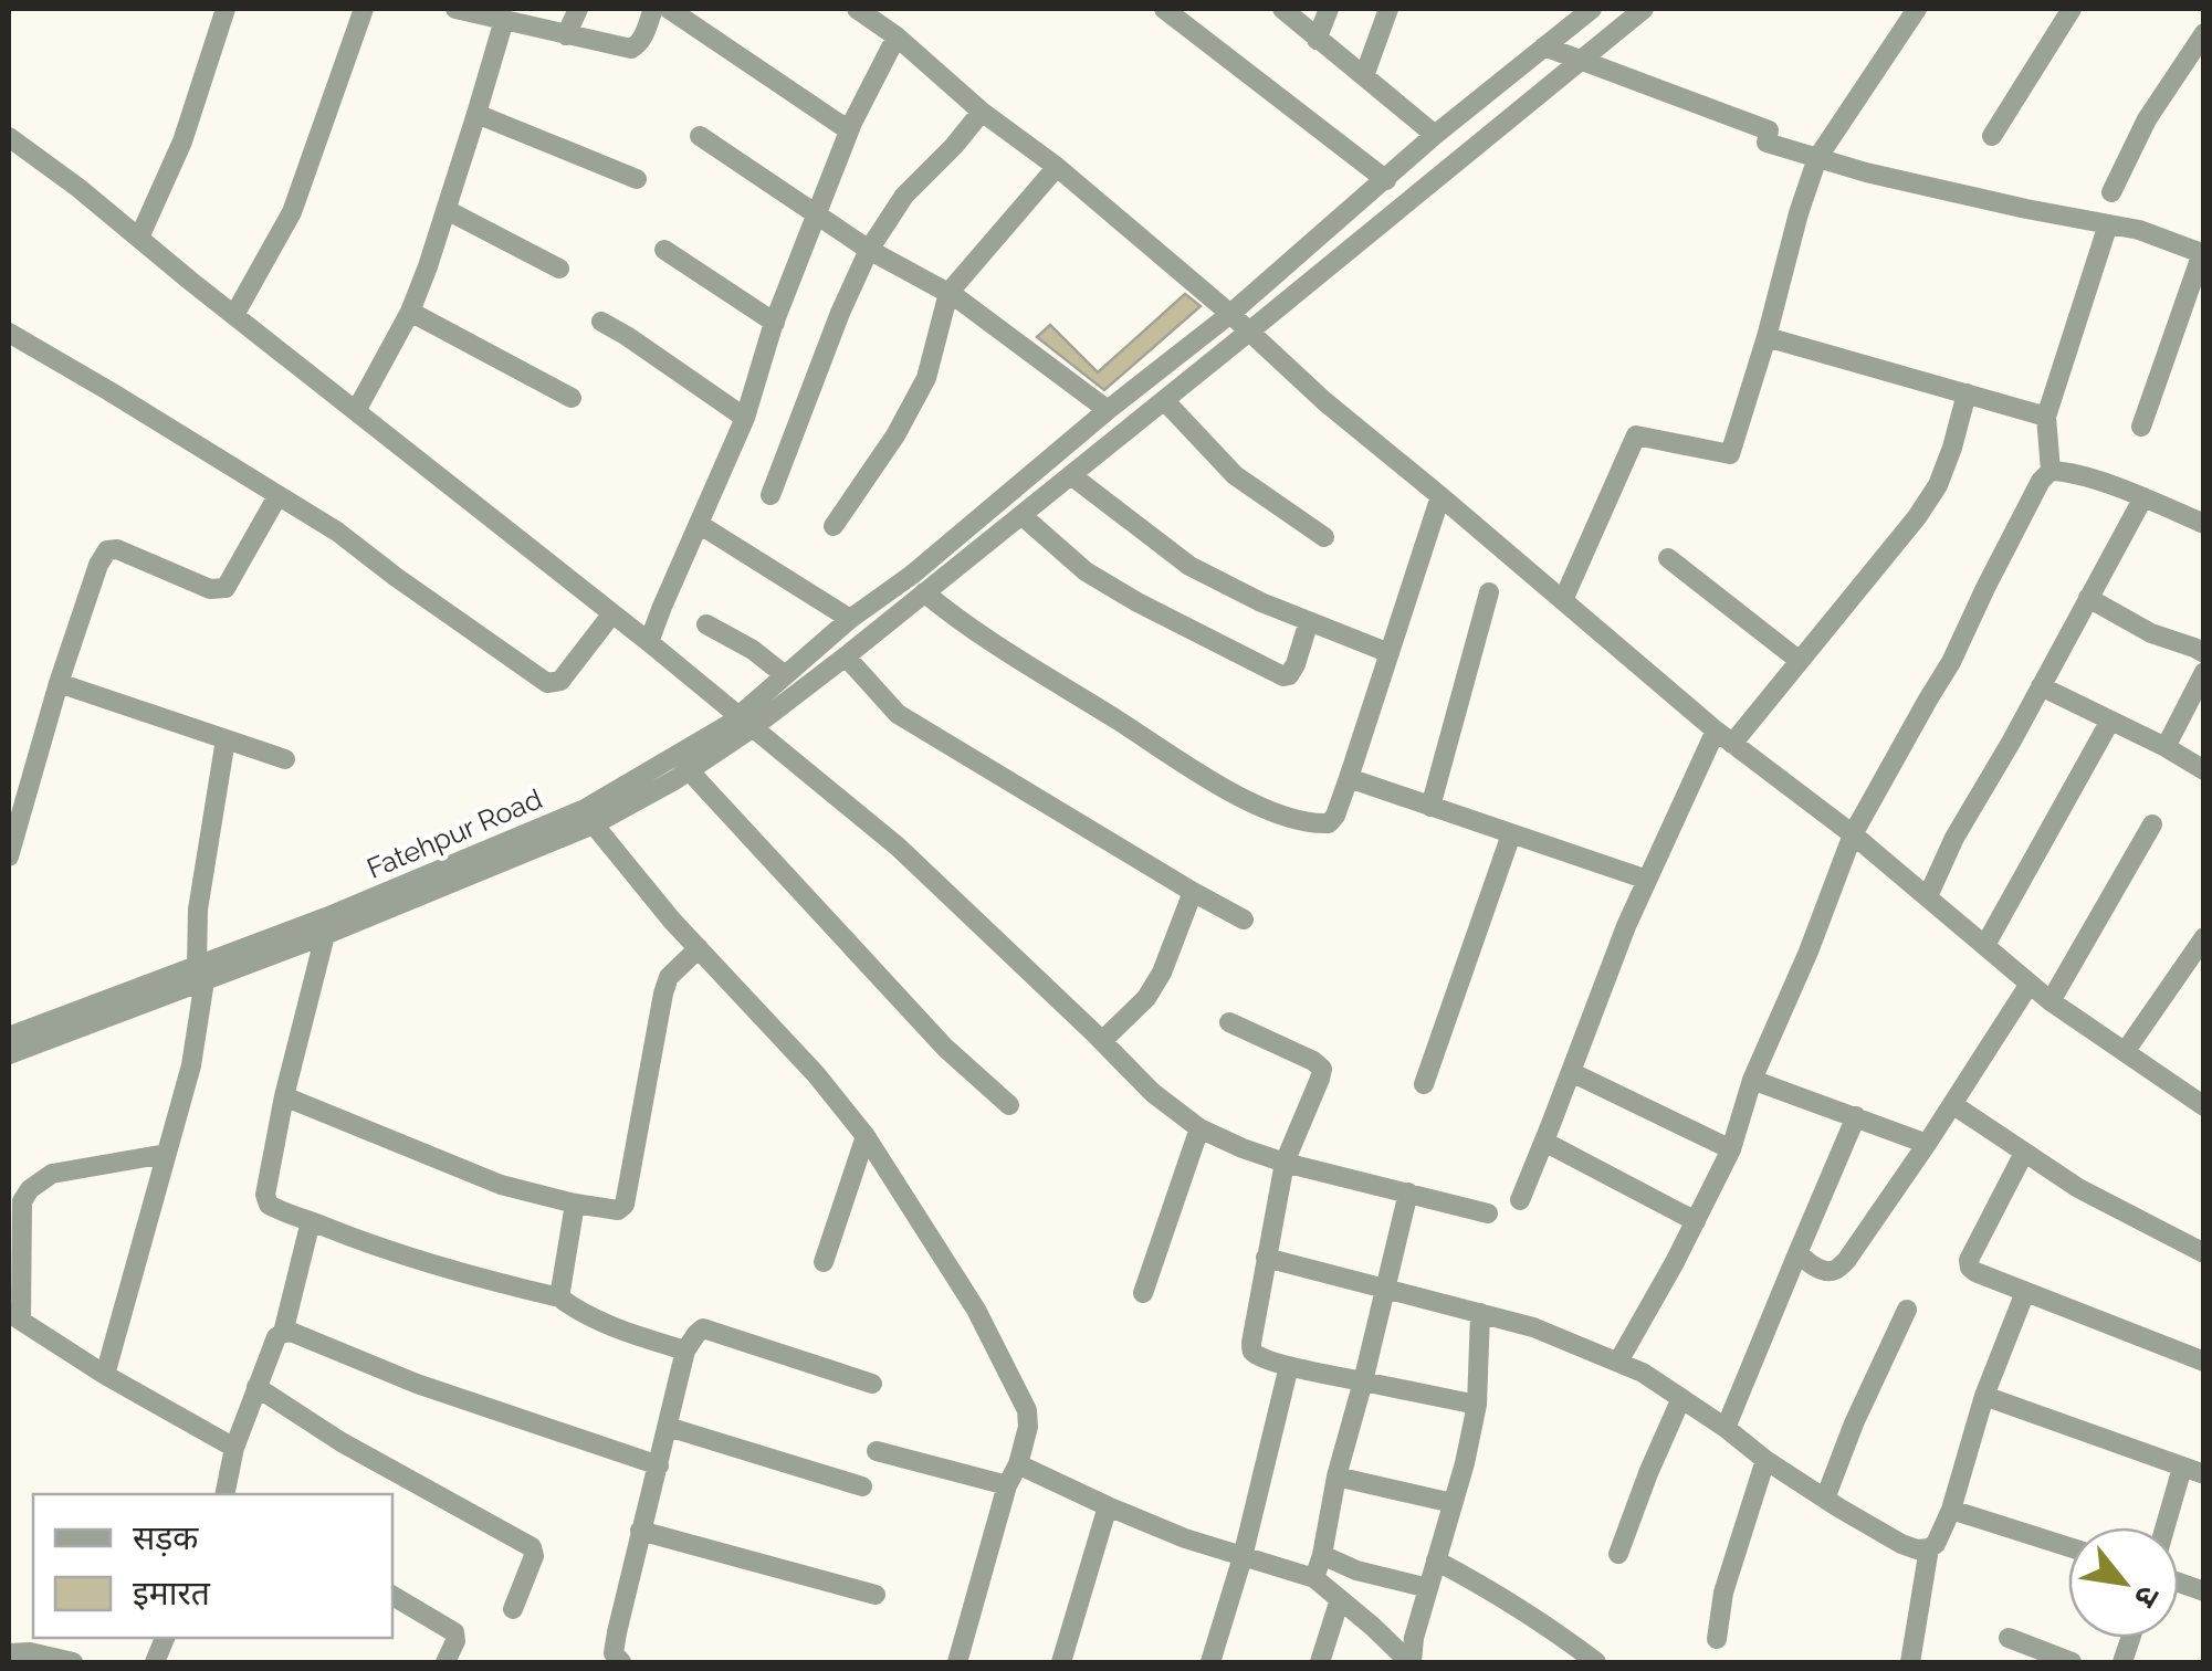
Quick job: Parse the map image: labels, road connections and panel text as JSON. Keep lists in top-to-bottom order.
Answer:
{
  "streets": {
    "street": ["Fatehpur Road"]
  },
  "legend": ["सड़क", "इमारत"],
  "north": "bottom right"
}
